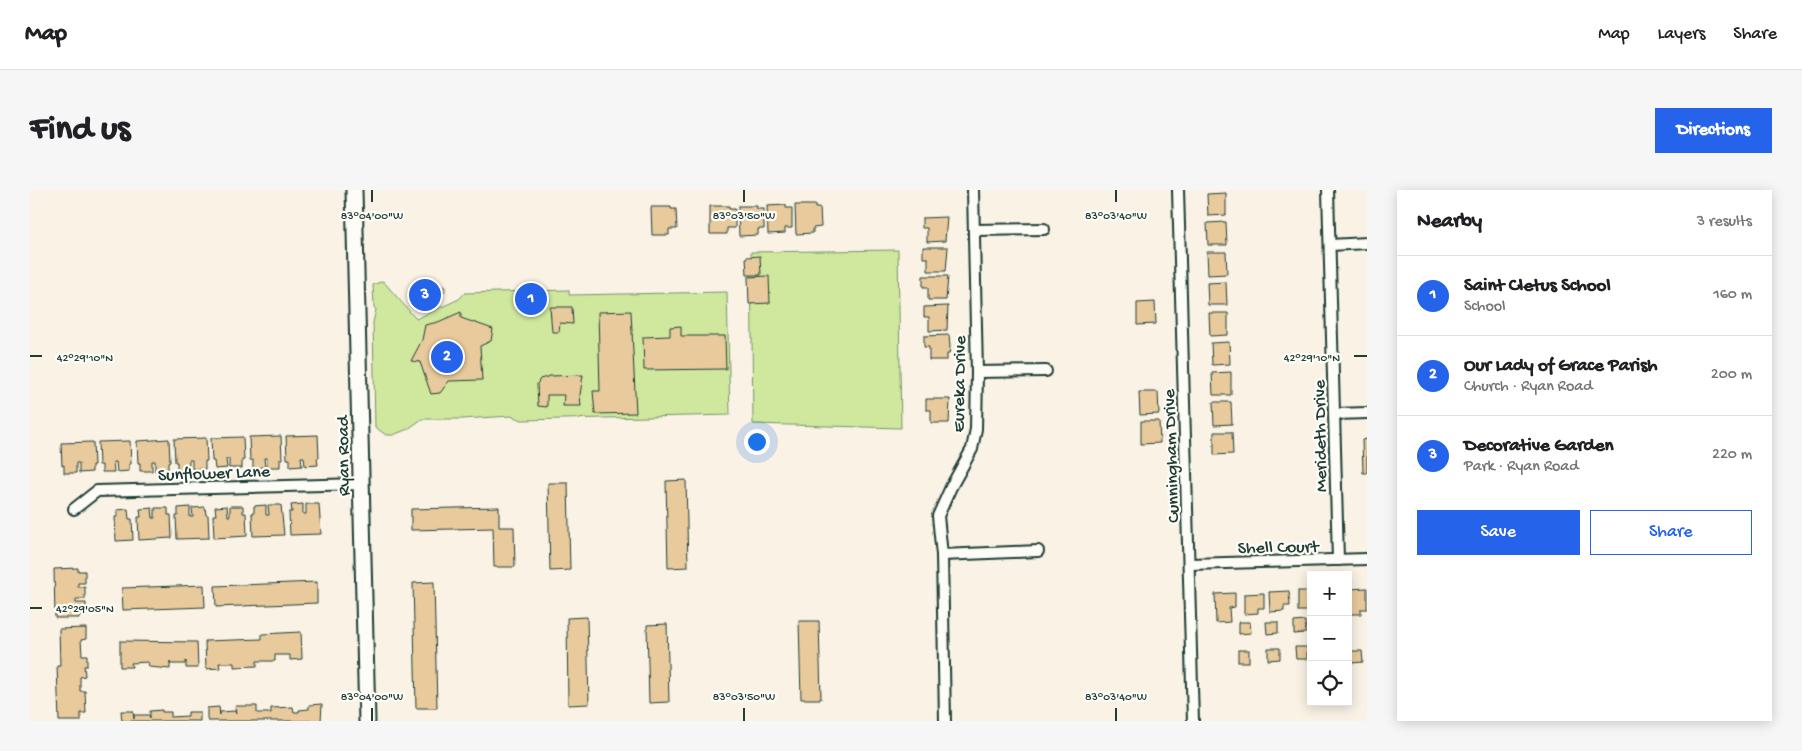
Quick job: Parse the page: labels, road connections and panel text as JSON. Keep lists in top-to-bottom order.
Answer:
{
  "streets": {
    "main road": ["Ryan Road"],
    "street": [
      "Eureka Drive",
      "Merideth Drive",
      "Cunningham Drive",
      "Sunflower Lane",
      "Shell Court"
    ]
  },
  "crossings": [
    ["Merideth Drive", "Shell Court"],
    ["Ryan Road", "Sunflower Lane"],
    ["Cunningham Drive", "Shell Court"]
  ],
  "page": {
    "header": "Map",
    "nav": ["Map", "Layers", "Share"],
    "buttons": [
      "Directions",
      ["Save", "Share"]
    ],
    "title": "Find us",
    "heading": ["Nearby", "3 results"],
    "list": [
      {
        "mark": "1",
        "name": "Saint Cletus School",
        "note": "School",
        "value": "160 m"
      },
      {
        "mark": "2",
        "name": "Our Lady of Grace Parish",
        "note": "Church · Ryan Road",
        "value": "200 m"
      },
      {
        "mark": "3",
        "name": "Decorative Garden",
        "note": "Park · Ryan Road",
        "value": "220 m"
      }
    ],
    "pins": ["3", "1", "2"],
    "map_buttons": ["+", "−"]
  },
  "coordinates": [
    "83°04'00\"W",
    "83°03'50\"W",
    "83°03'40\"W",
    "42°29'10\"N",
    "42°29'05\"N"
  ]
}
